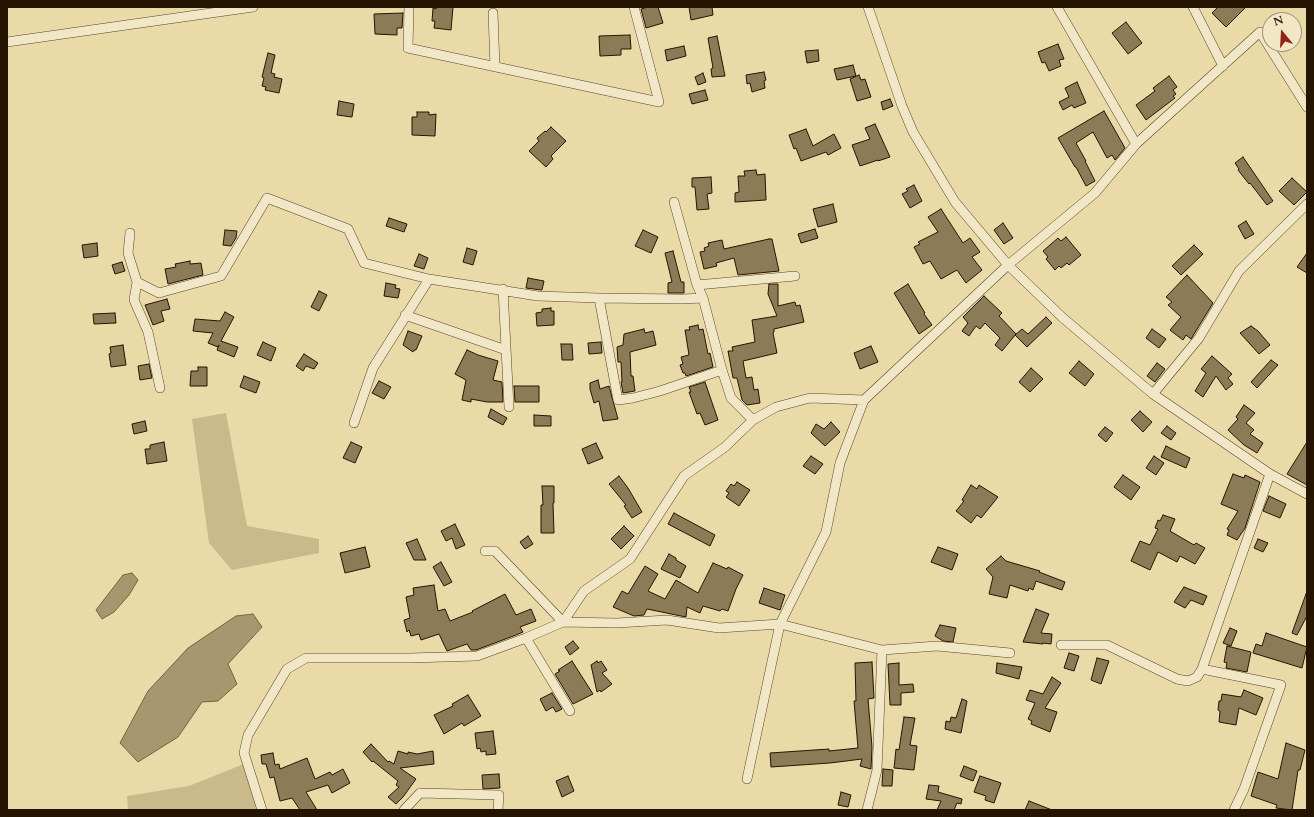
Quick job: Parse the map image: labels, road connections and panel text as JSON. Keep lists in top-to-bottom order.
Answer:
{
  "north": "top"
}
